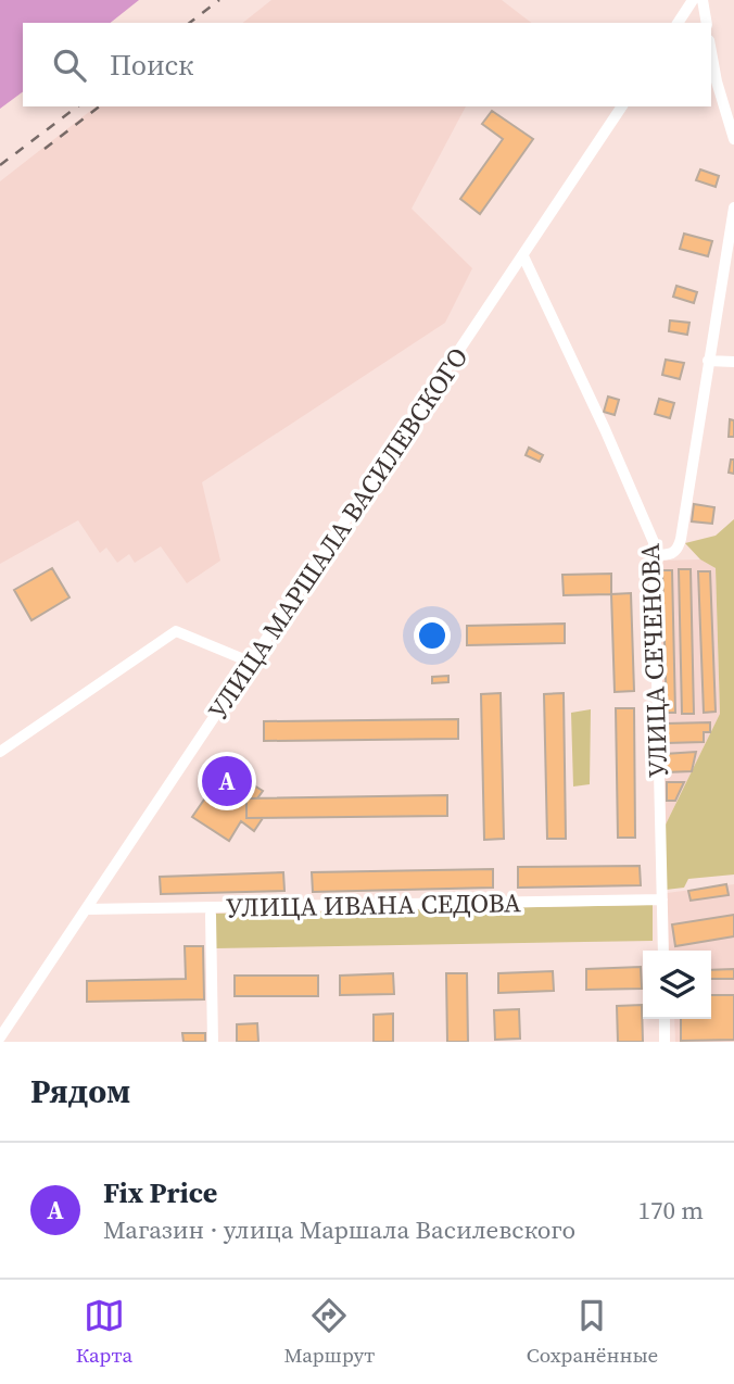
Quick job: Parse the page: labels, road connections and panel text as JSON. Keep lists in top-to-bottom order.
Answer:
{
  "streets": {
    "street": ["УЛИЦА МАРШАЛА ВАСИЛЕВСКОГО", "УЛИЦА СЕЧЕНОВА", "УЛИЦА ИВАНА СЕДОВА"]
  },
  "crossings": [
    ["УЛИЦА МАРШАЛА ВАСИЛЕВСКОГО", "УЛИЦА СЕЧЕНОВА"],
    ["УЛИЦА МАРШАЛА ВАСИЛЕВСКОГО", "УЛИЦА ИВАНА СЕДОВА"],
    ["УЛИЦА СЕЧЕНОВА", "УЛИЦА ИВАНА СЕДОВА"]
  ],
  "page": {
    "search": "Поиск",
    "pins": "A",
    "heading": "Рядом",
    "list": [
      {
        "mark": "A",
        "name": "Fix Price",
        "note": "Магазин · улица Маршала Василевского",
        "value": "170 m"
      }
    ],
    "nav": ["Карта", "Маршрут", "Сохранённые"]
  }
}
